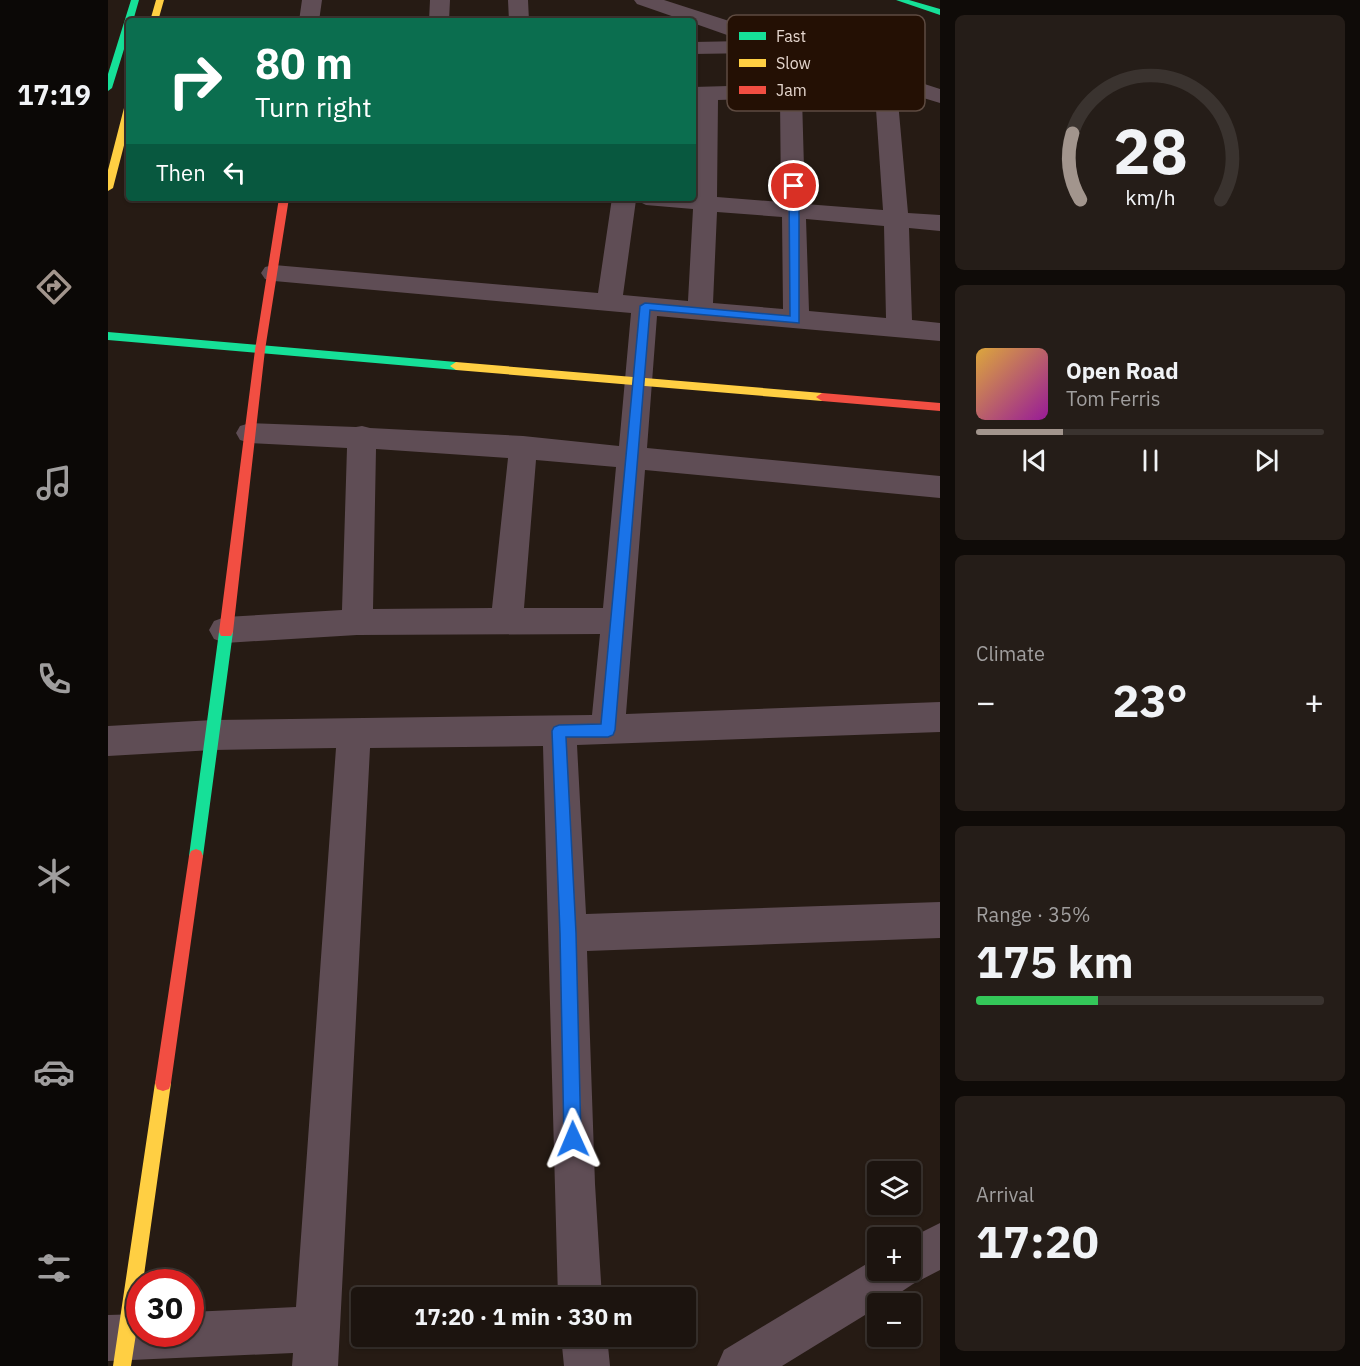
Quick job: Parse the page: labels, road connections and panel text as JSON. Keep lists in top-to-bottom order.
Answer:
{
  "legend": ["Fast", "Slow", "Jam"],
  "page": {
    "tabs": "17:19",
    "turn": ["80 m", "Turn right"],
    "then": "Then",
    "song": ["Open Road", "Tom Ferris"],
    "tile": [
      "Climate",
      ["Range · 35%", "175 km"],
      ["Arrival", "17:20"]
    ],
    "heat": ["−", "23°", "+"],
    "map_buttons": ["+", "−"],
    "limit": "30",
    "trip": "17:20 · 1 min · 330 m",
    "gauge": ["28", "km/h"]
  }
}
